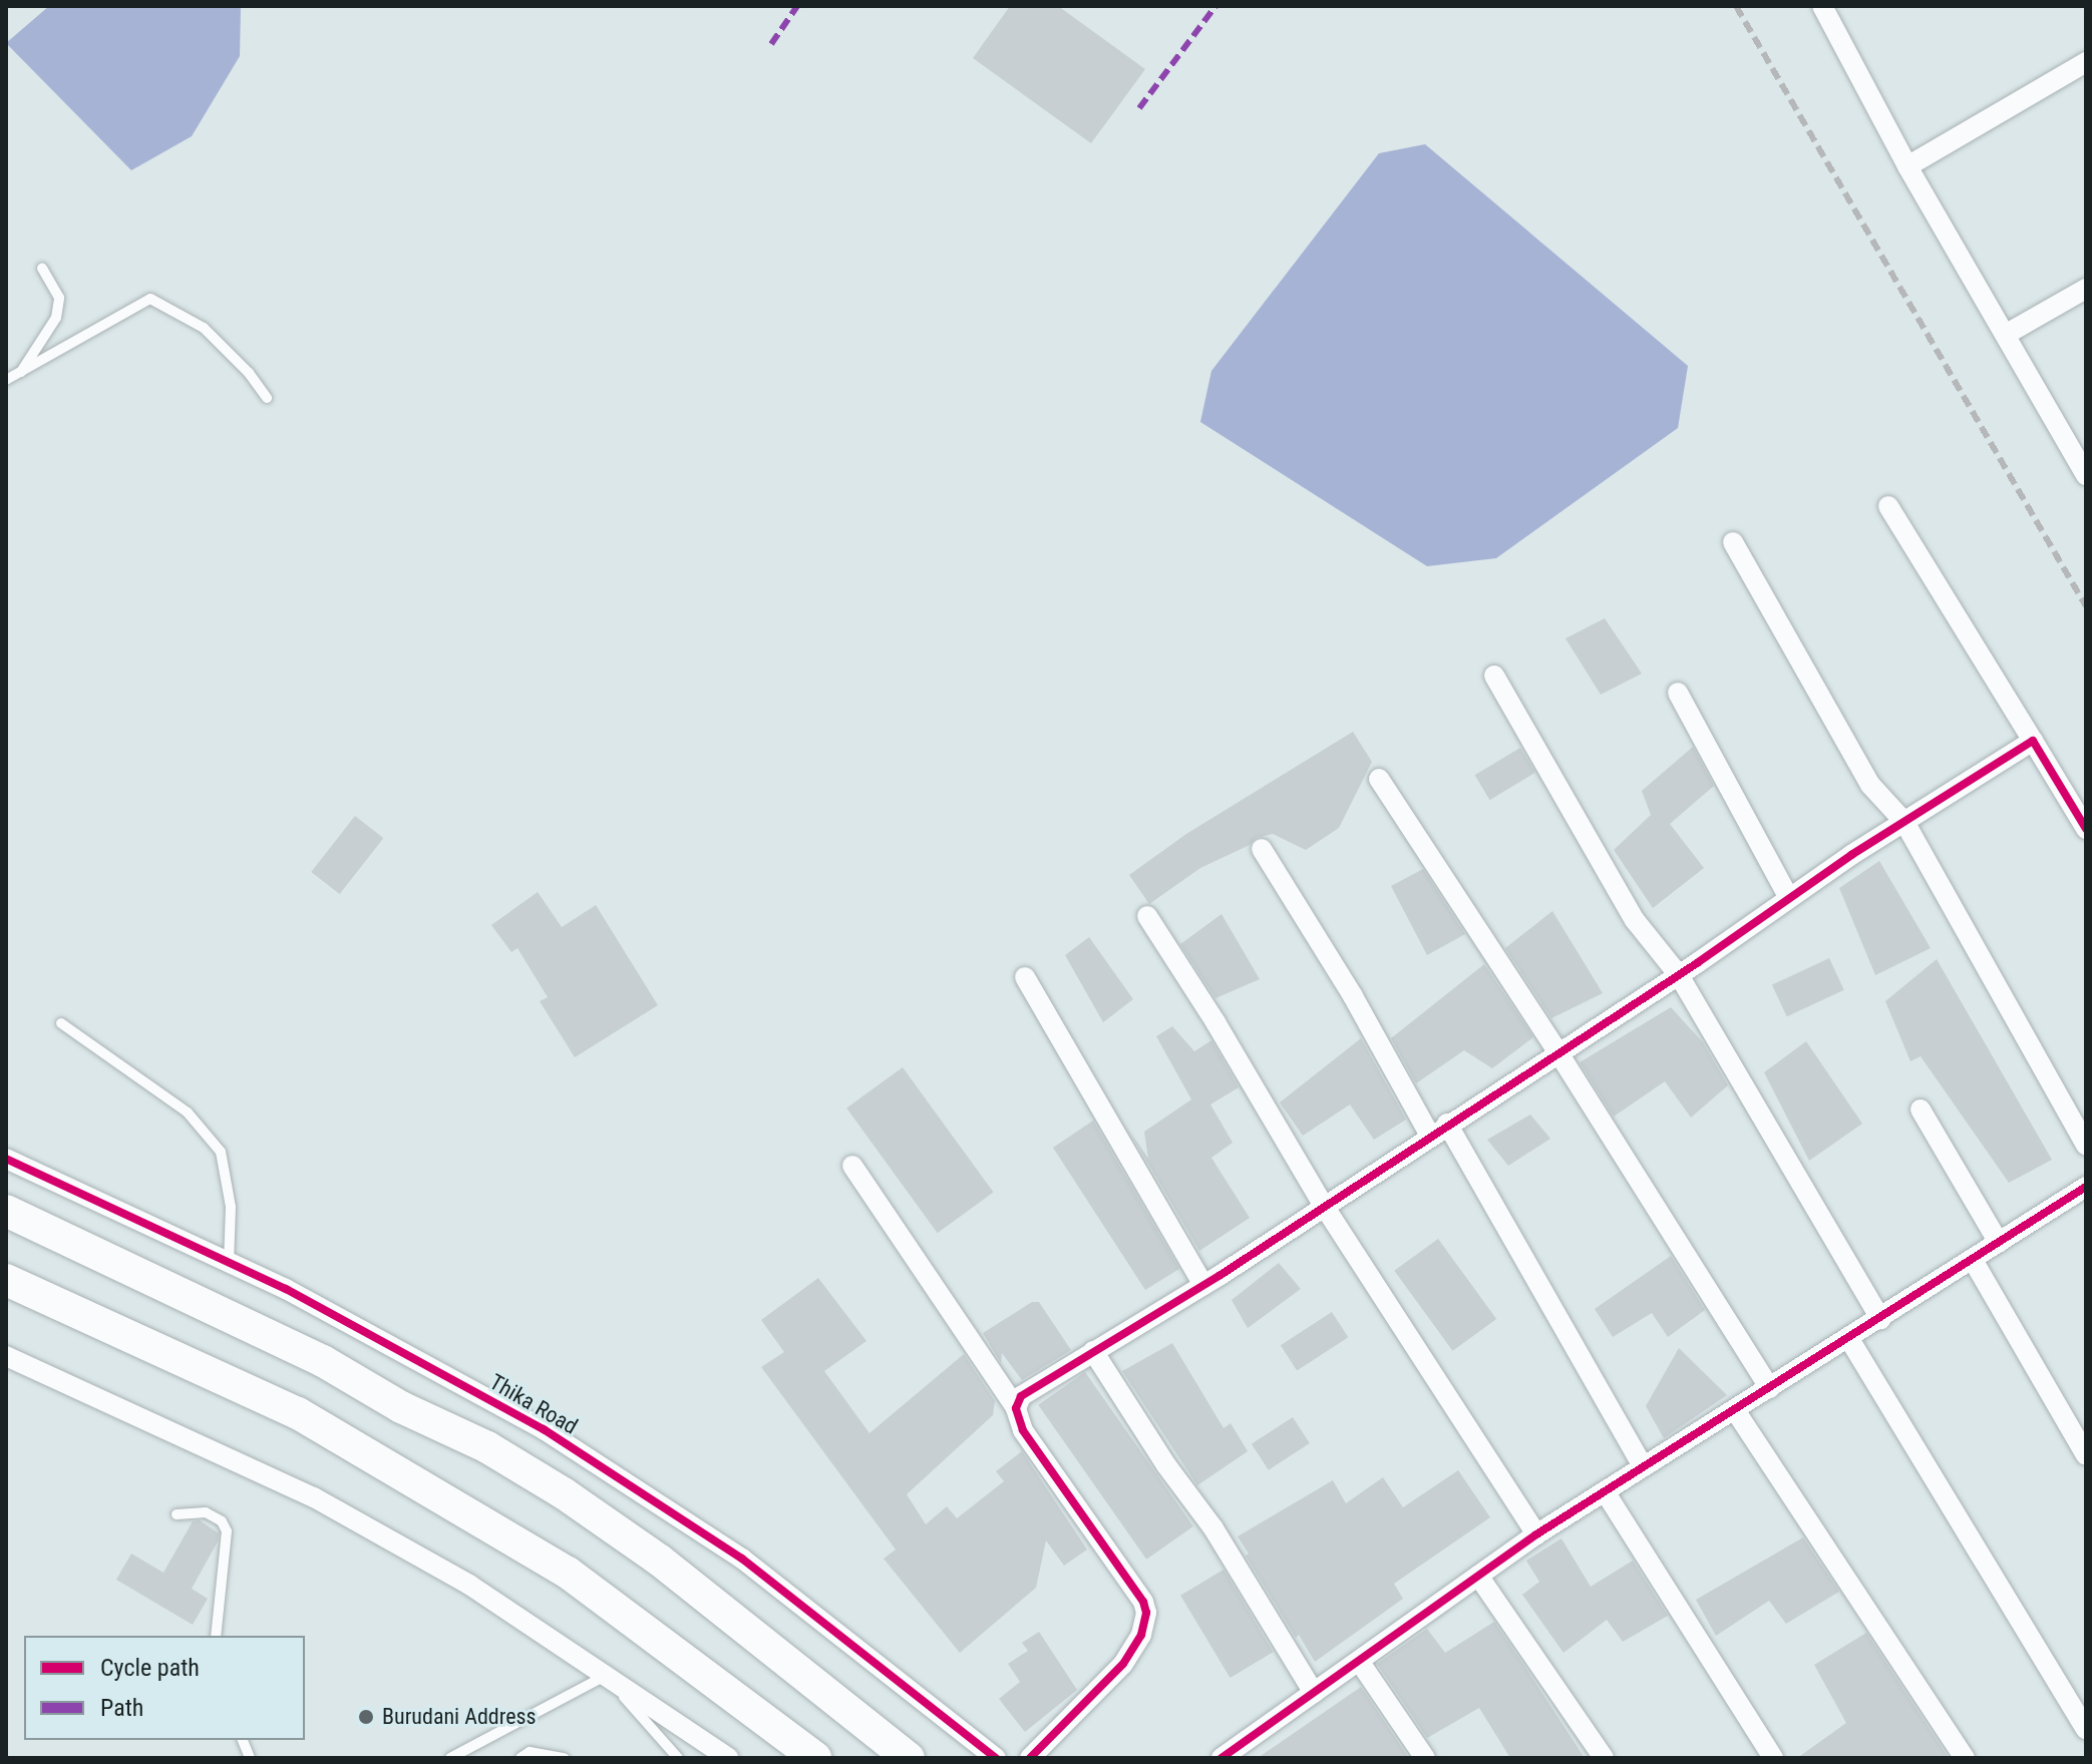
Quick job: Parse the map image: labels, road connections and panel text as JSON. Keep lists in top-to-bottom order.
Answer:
{
  "streets": {
    "street": ["Thika Road"]
  },
  "places": ["Burudani Address"],
  "legend": ["Cycle path", "Path"]
}
